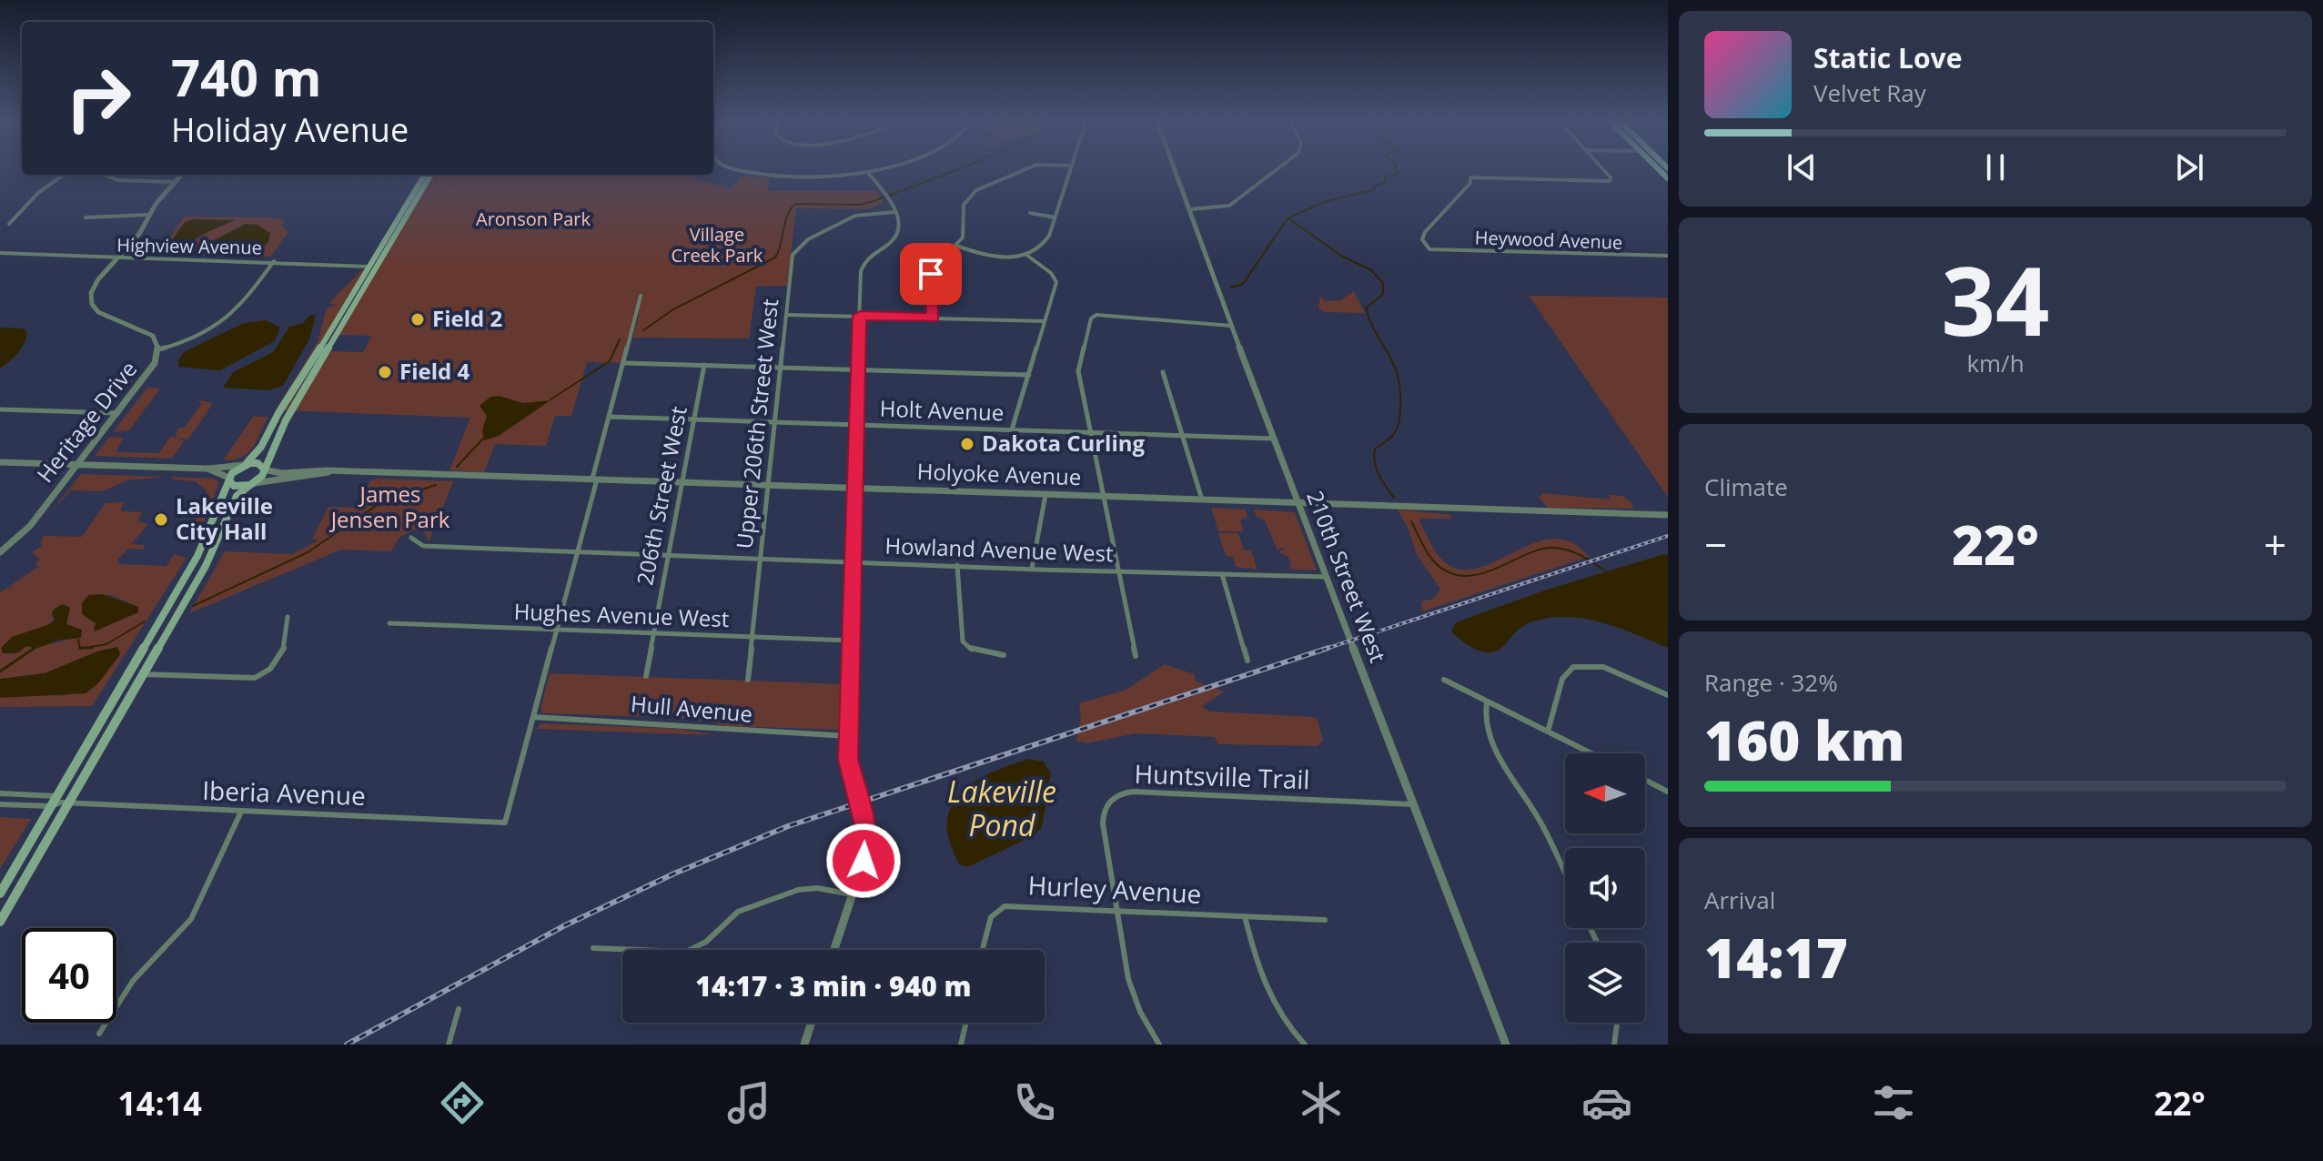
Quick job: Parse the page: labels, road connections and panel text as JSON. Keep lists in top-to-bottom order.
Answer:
{
  "streets": {
    "street": [
      "Heywood Avenue",
      "Highview Avenue",
      "Holt Avenue",
      "Heritage Drive",
      "Upper 206th Street West",
      "Holyoke Avenue",
      "206th Street West",
      "Howland Avenue West",
      "210th Street West",
      "Hughes Avenue West",
      "Hull Avenue",
      "Huntsville Trail",
      "Iberia Avenue",
      "Hurley Avenue"
    ]
  },
  "crossings": [
    ["Highview Avenue", "Heritage Drive"],
    ["Holt Avenue", "Upper 206th Street West"],
    ["Holt Avenue", "206th Street West"],
    ["Holt Avenue", "210th Street West"],
    ["Upper 206th Street West", "Holyoke Avenue"],
    ["Upper 206th Street West", "Howland Avenue West"],
    ["Upper 206th Street West", "Hughes Avenue West"],
    ["Holyoke Avenue", "206th Street West"],
    ["Holyoke Avenue", "210th Street West"],
    ["206th Street West", "Howland Avenue West"],
    ["206th Street West", "Hughes Avenue West"],
    ["Howland Avenue West", "210th Street West"],
    ["210th Street West", "Huntsville Trail"],
    ["Hull Avenue", "Iberia Avenue"],
    ["Huntsville Trail", "Hurley Avenue"]
  ],
  "water": ["Lakeville Pond"],
  "parks": ["Aronson Park", "Village Creek Park", "James Jensen Park"],
  "places": [
    "Field 2",
    "Field 4",
    "Dakota Curling",
    "Lakeville City Hall"
  ],
  "north": "left",
  "page": {
    "turn": ["740 m", "Holiday Avenue"],
    "song": ["Static Love", "Velvet Ray"],
    "tile": [
      ["34", "km/h"],
      "Climate",
      ["Range · 32%", "160 km"],
      ["Arrival", "14:17"]
    ],
    "heat": ["−", "22°", "+"],
    "limit": "40",
    "trip": "14:17 · 3 min · 940 m",
    "tabs": ["14:14", "22°"]
  }
}
